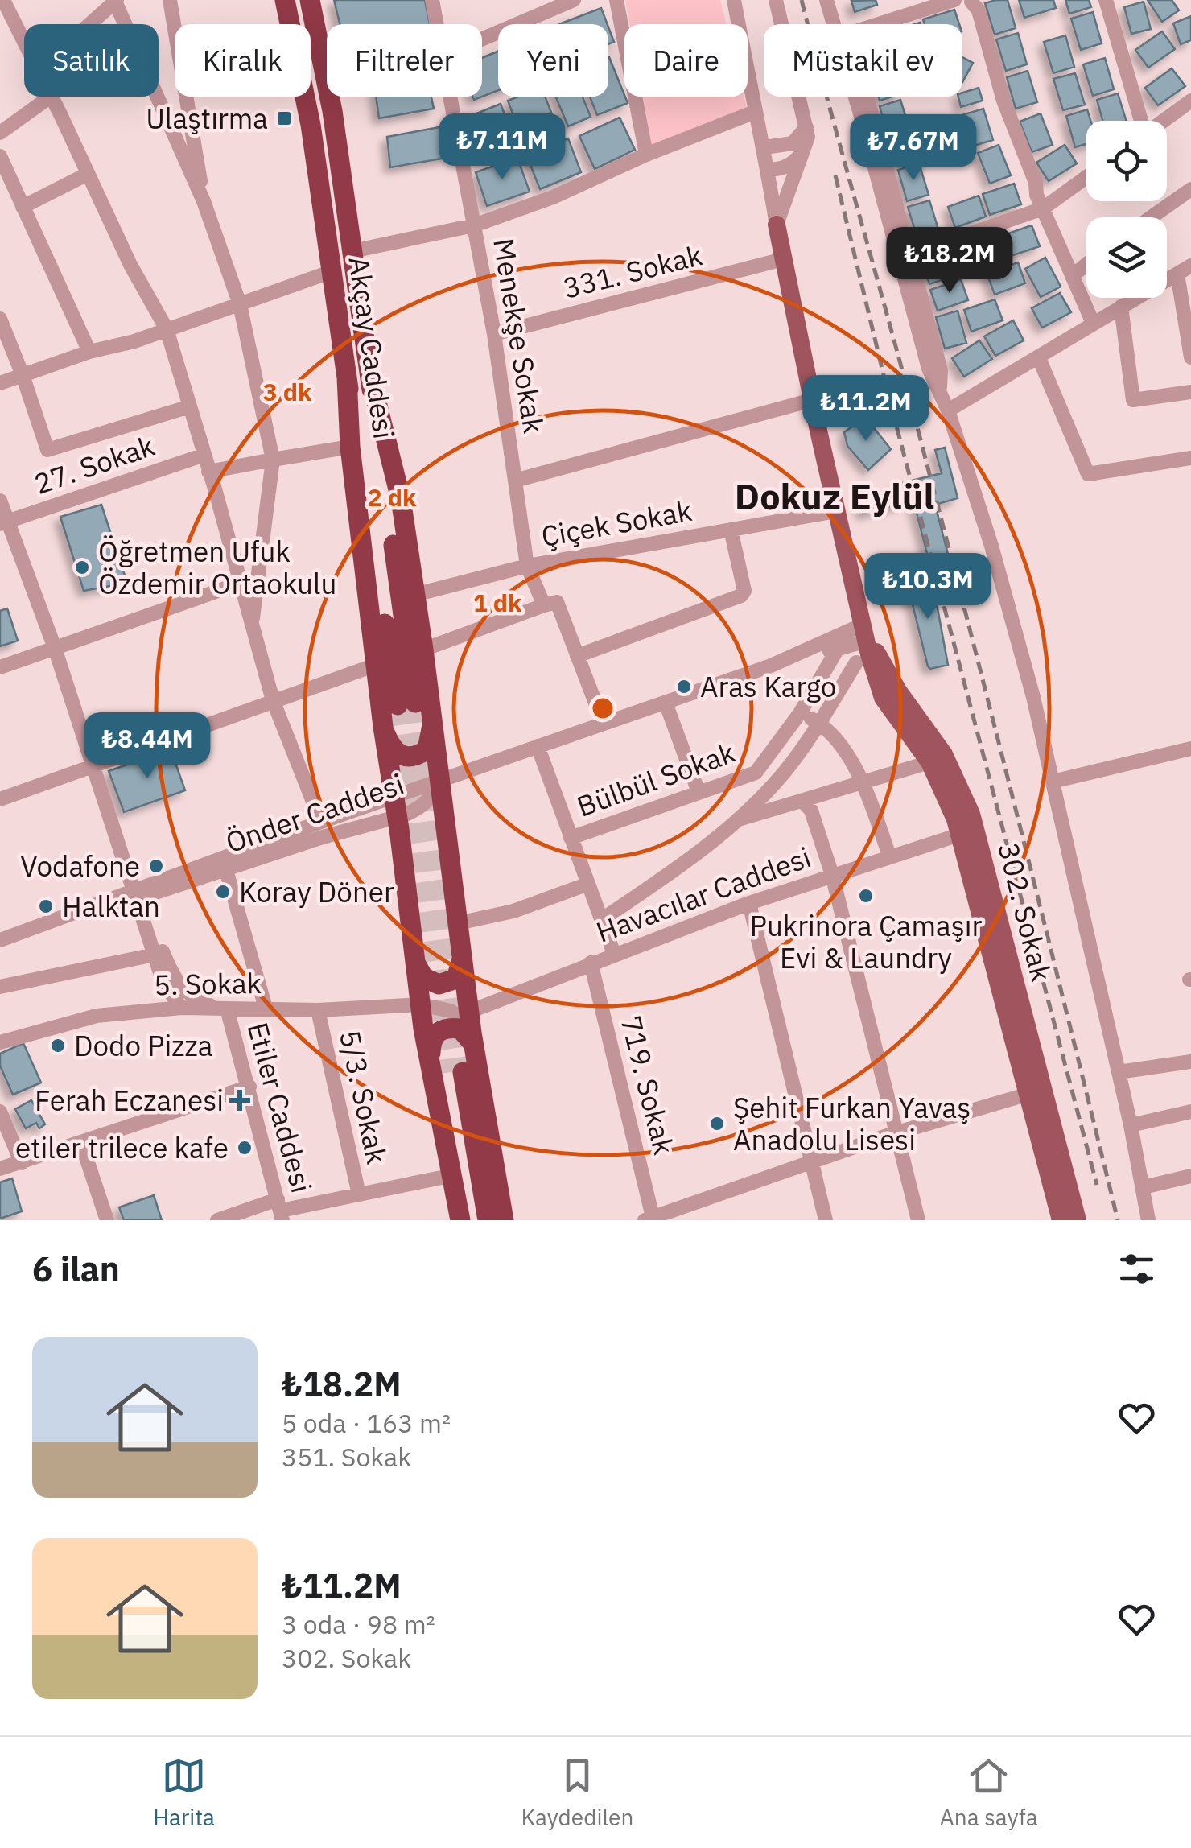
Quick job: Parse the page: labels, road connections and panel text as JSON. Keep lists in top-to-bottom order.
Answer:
{
  "streets": {
    "highway": ["Akçay Caddesi"],
    "main road": ["302. Sokak"],
    "street": [
      "331. Sokak",
      "Menekşe Sokak",
      "27. Sokak",
      "Çiçek Sokak",
      "Bülbül Sokak",
      "Önder Caddesi",
      "Havacılar Caddesi",
      "5. Sokak",
      "719. Sokak",
      "5/3. Sokak",
      "Etiler Caddesi"
    ]
  },
  "crossings": [
    ["331. Sokak", "Menekşe Sokak"],
    ["331. Sokak", "302. Sokak"],
    ["Menekşe Sokak", "Çiçek Sokak"],
    ["Çiçek Sokak", "302. Sokak"],
    ["Bülbül Sokak", "Önder Caddesi"],
    ["Önder Caddesi", "302. Sokak"],
    ["Havacılar Caddesi", "302. Sokak"],
    ["Havacılar Caddesi", "719. Sokak"],
    ["5. Sokak", "5/3. Sokak"],
    ["5. Sokak", "Etiler Caddesi"]
  ],
  "districts": ["Dokuz Eylül"],
  "places": {
    "transit": ["Ulaştırma"],
    "other": [
      "Öğretmen Ufuk Özdemir Ortaokulu",
      "Aras Kargo",
      "Vodafone",
      "Koray Döner",
      "Pukrinora Çamaşır Evi & Laundry",
      "Halktan",
      "Dodo Pizza",
      "Şehit Furkan Yavaş Anadolu Lisesi",
      "etiler trilece kafe"
    ],
    "health": ["Ferah Eczanesi"]
  },
  "page": {
    "chip": [
      "Satılık",
      "Kiralık",
      "Filtreler",
      "Yeni",
      "Daire",
      "Müstakil ev"
    ],
    "price": [
      "₺7.11M",
      "₺7.67M",
      "₺18.2M",
      "₺11.2M",
      "₺10.3M",
      "₺8.44M"
    ],
    "heading": "6 ilan",
    "list": [
      {
        "name": "₺18.2M",
        "note": "5 oda · 163 m² · 351. Sokak"
      },
      {
        "name": "₺11.2M",
        "note": "3 oda · 98 m² · 302. Sokak"
      }
    ],
    "tabs": ["Harita", "Kaydedilen", "Ana sayfa"]
  },
  "rings": ["3 dk", "2 dk", "1 dk"]
}
